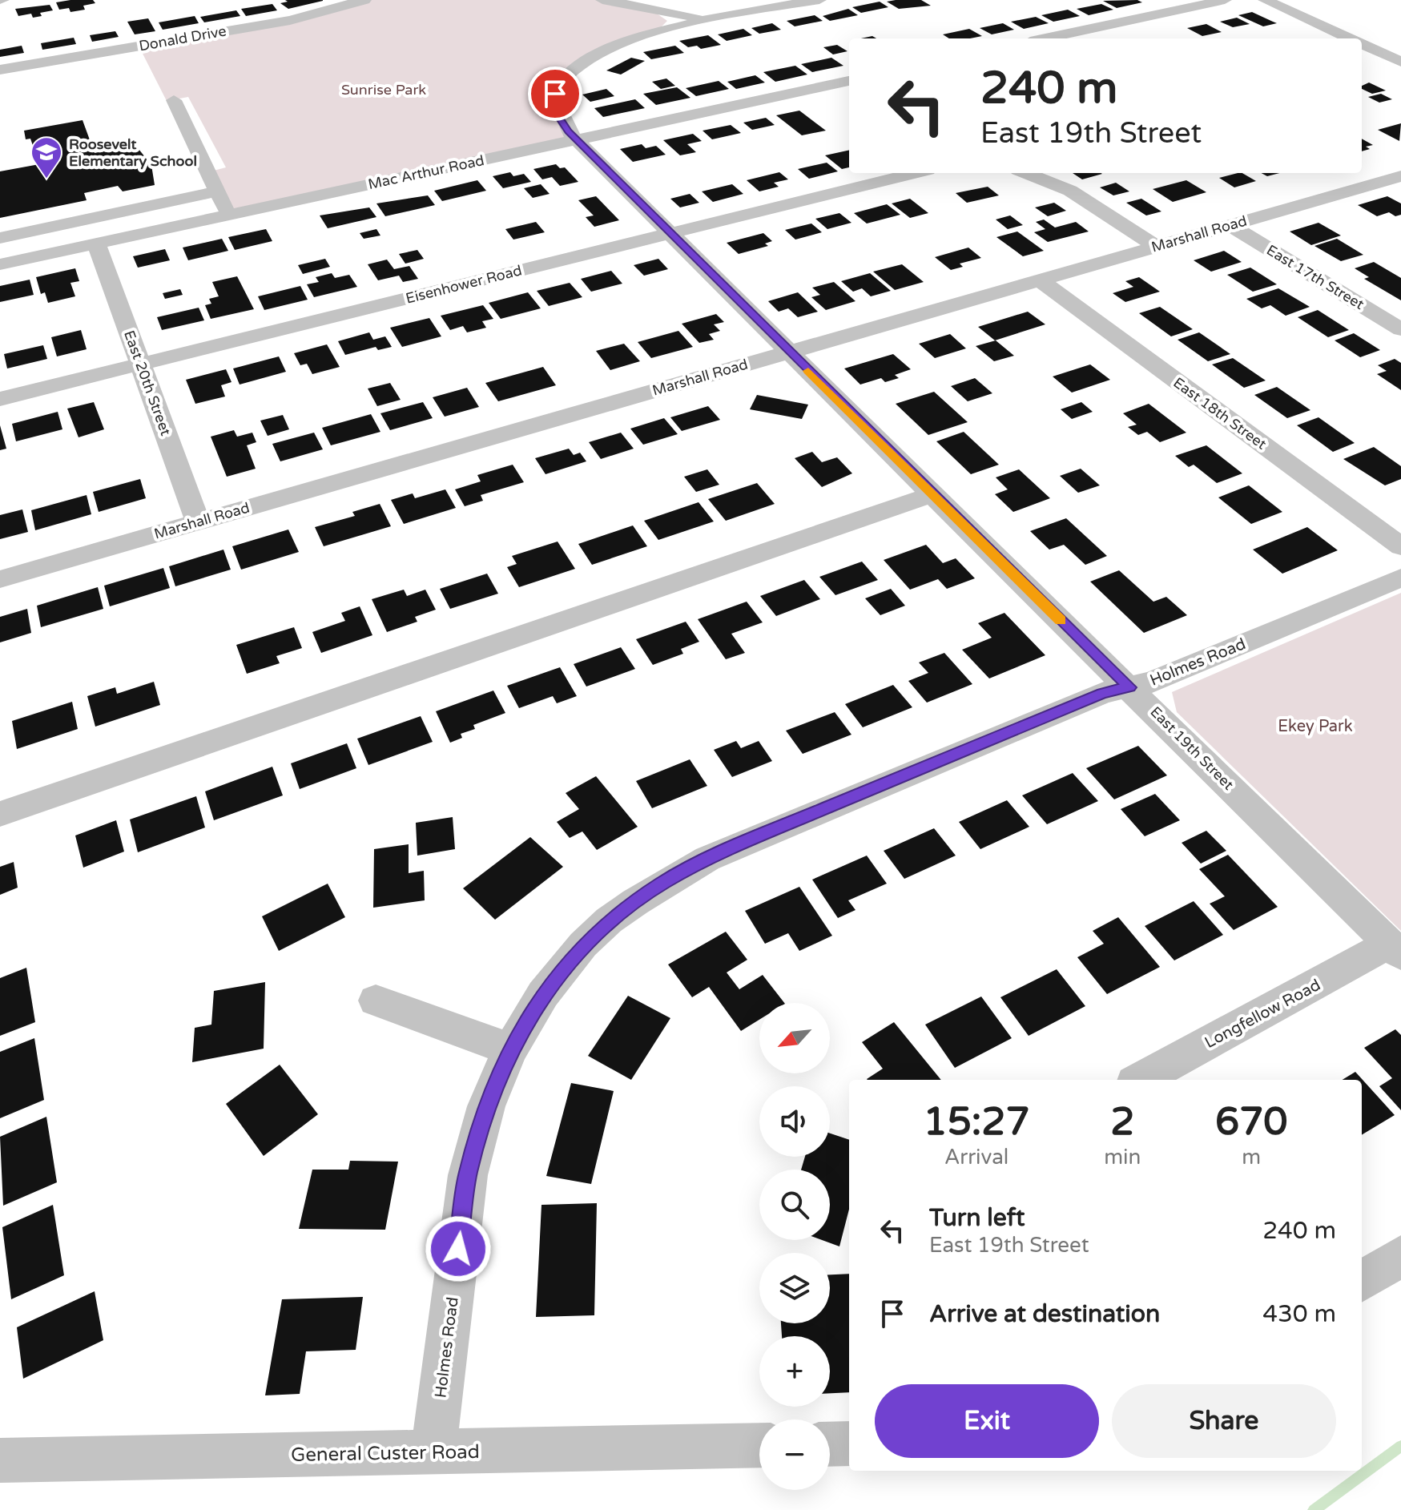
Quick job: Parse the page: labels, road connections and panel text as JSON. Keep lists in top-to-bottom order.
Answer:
{
  "streets": {
    "street": [
      "Donald Drive",
      "Mac Arthur Road",
      "Marshall Road",
      "East 17th Street",
      "Eisenhower Road",
      "East 20th Street",
      "East 18th Street",
      "Holmes Road",
      "East 19th Street",
      "Longfellow Road",
      "General Custer Road"
    ]
  },
  "crossings": [
    ["Mac Arthur Road", "East 20th Street"],
    ["Mac Arthur Road", "East 19th Street"],
    ["Marshall Road", "East 17th Street"],
    ["Marshall Road", "East 20th Street"],
    ["Marshall Road", "East 18th Street"],
    ["Marshall Road", "East 19th Street"],
    ["Eisenhower Road", "East 20th Street"],
    ["Eisenhower Road", "East 19th Street"],
    ["Holmes Road", "East 19th Street"],
    ["Holmes Road", "General Custer Road"],
    ["East 19th Street", "Longfellow Road"]
  ],
  "parks": ["Sunrise Park", "Ekey Park"],
  "places": {
    "school or university": ["Roosevelt Elementary School"]
  },
  "north": "bottom left",
  "page": {
    "turn": ["240 m", "East 19th Street"],
    "map_buttons": ["+", "−"],
    "eta": [
      "15:27",
      "Arrival",
      "2",
      "min",
      "670",
      "m"
    ],
    "list": [
      {
        "name": "Turn left",
        "note": "East 19th Street",
        "value": "240 m"
      },
      {
        "name": "Arrive at destination",
        "value": "430 m"
      }
    ],
    "buttons": ["Exit", "Share"]
  }
}
